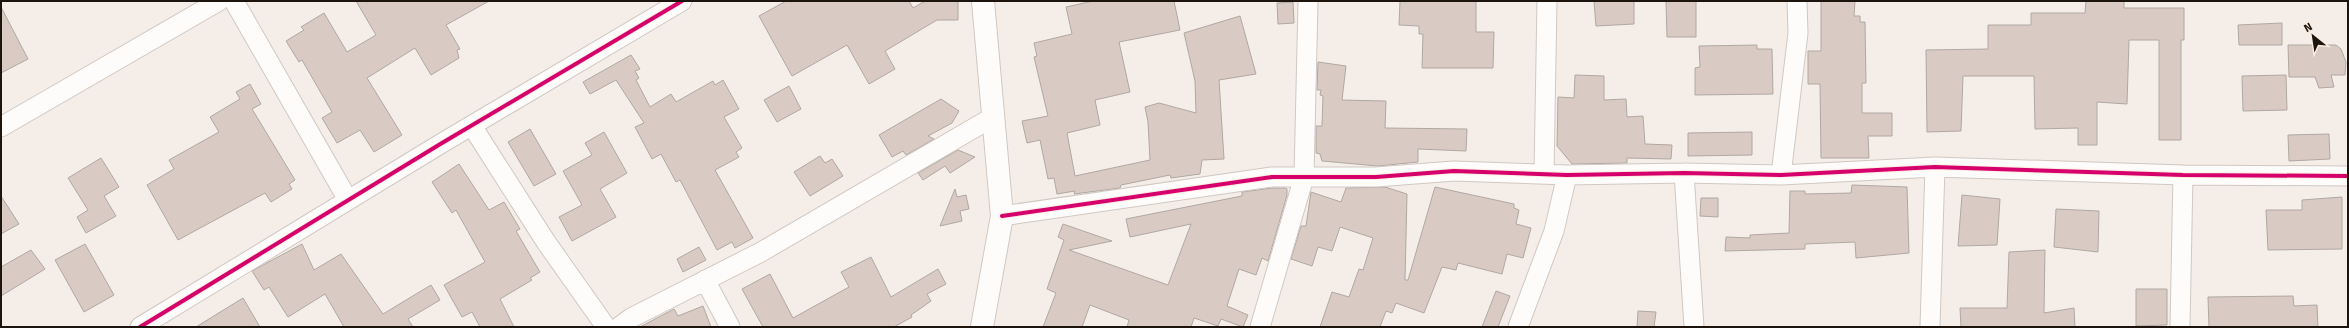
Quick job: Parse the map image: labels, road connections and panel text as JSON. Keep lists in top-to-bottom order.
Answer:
{
  "north": "top left"
}
